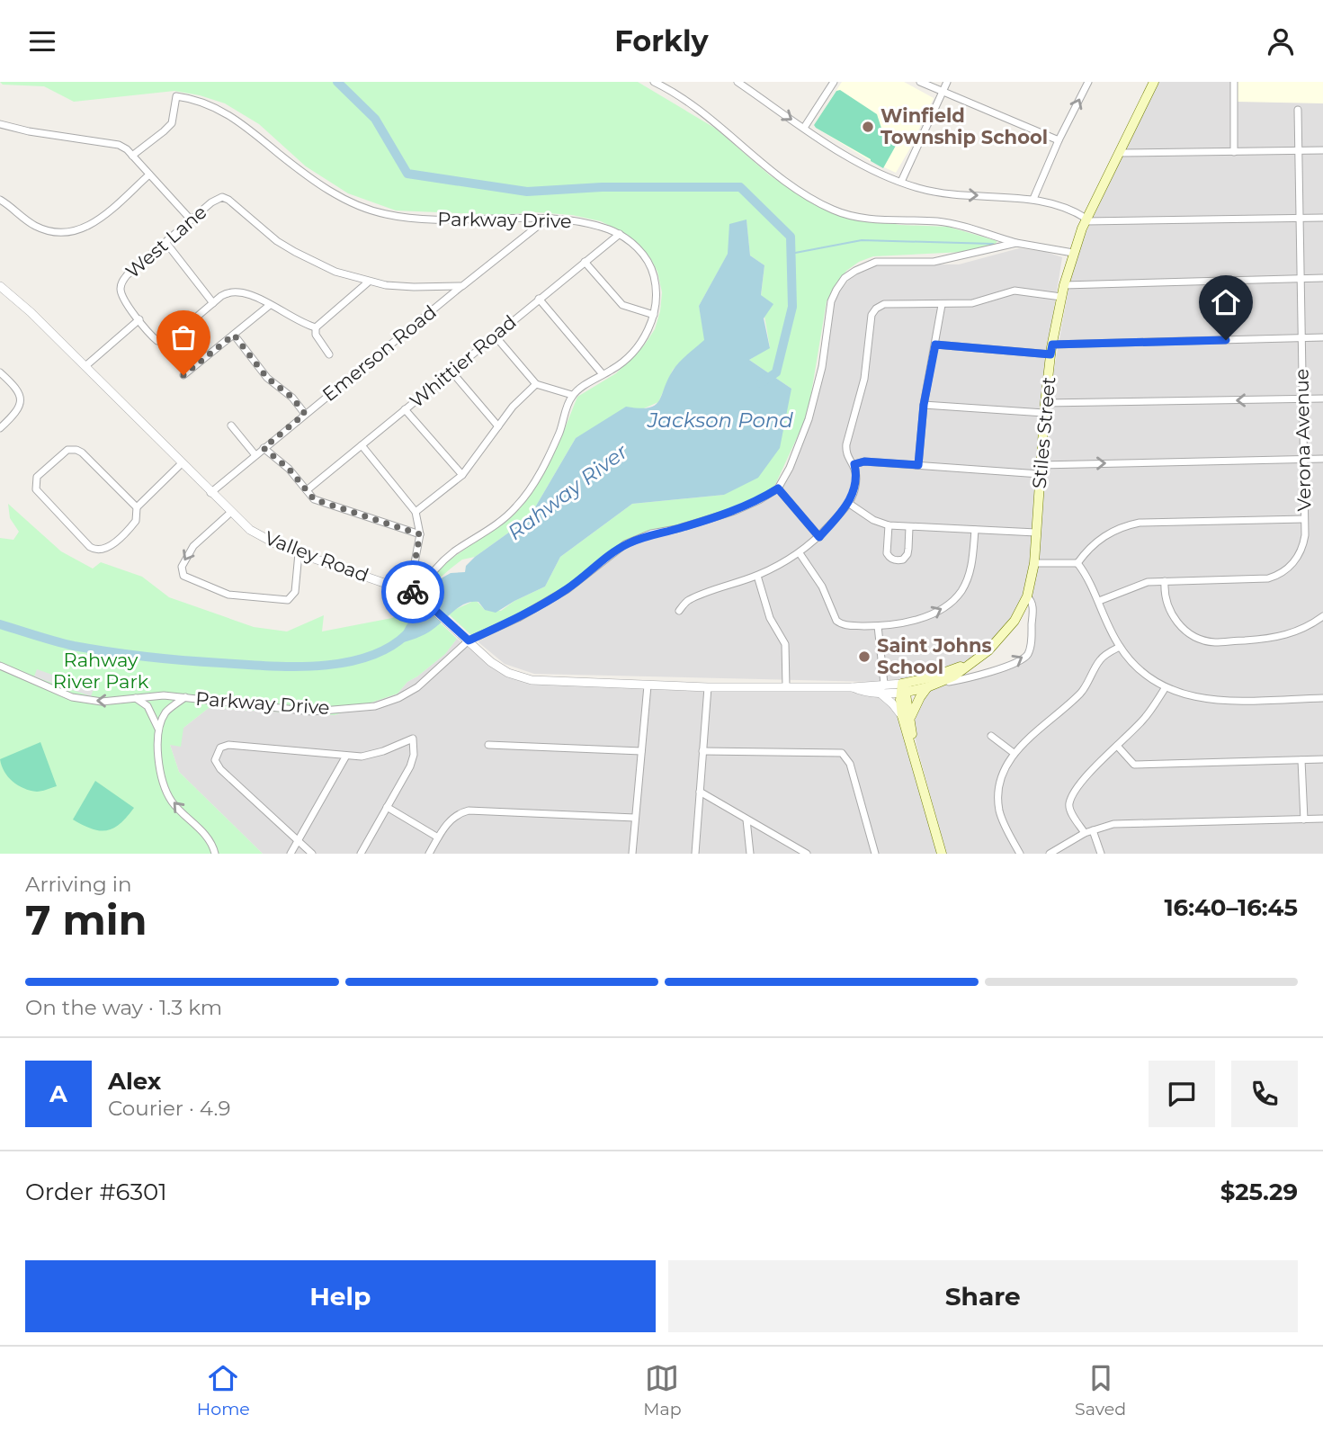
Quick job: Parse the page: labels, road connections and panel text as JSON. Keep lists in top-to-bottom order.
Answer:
{
  "streets": {
    "main road": ["Stiles Street"],
    "street": [
      "Parkway Drive",
      "West Lane",
      "Emerson Road",
      "Whittier Road",
      "Verona Avenue",
      "Valley Road"
    ]
  },
  "crossings": [
    ["Parkway Drive", "Whittier Road"],
    ["Parkway Drive", "Valley Road"],
    ["West Lane", "Emerson Road"],
    ["Emerson Road", "Valley Road"],
    ["Stiles Street", "Valley Road"]
  ],
  "water": ["Jackson Pond", "Rahway River"],
  "parks": ["Rahway River Park"],
  "places": ["Winfield Township School", "Saint Johns School"],
  "page": {
    "header": "Forkly",
    "heading": ["7 min", "Arriving in", "16:40–16:45"],
    "panel": [
      "Alex",
      "Courier · 4.9",
      "Order #6301",
      "$25.29"
    ],
    "bar": "On the way · 1.3 km",
    "round": "A",
    "buttons": ["Help", "Share"],
    "tabs": ["Home", "Map", "Saved"]
  }
}
